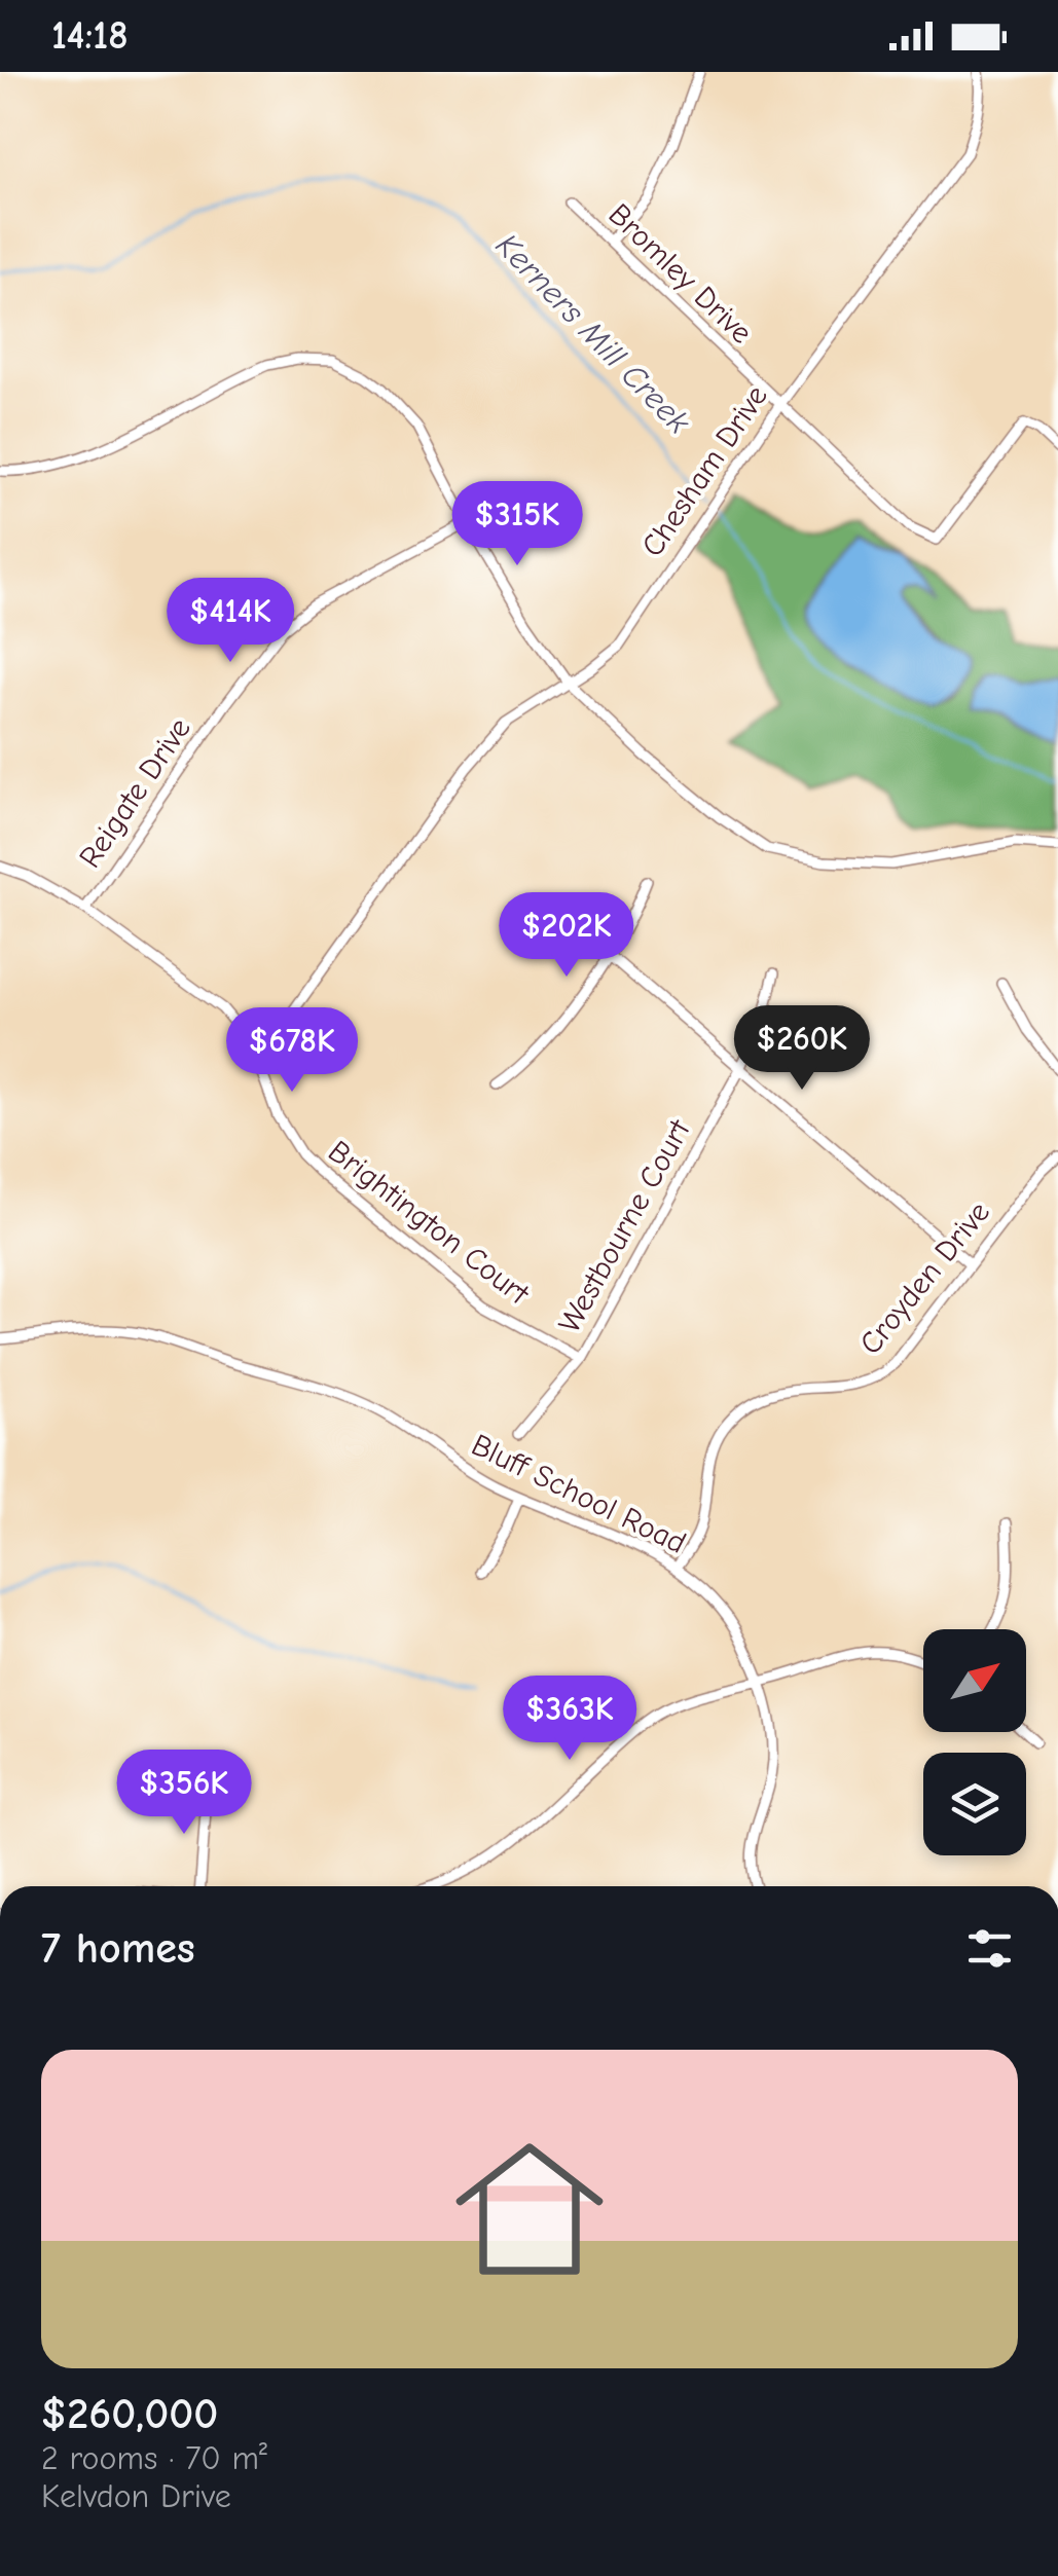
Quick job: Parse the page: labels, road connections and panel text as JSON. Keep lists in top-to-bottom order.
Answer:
{
  "streets": {
    "street": [
      "Bromley Drive",
      "Chesham Drive",
      "Reigate Drive",
      "Brightington Court",
      "Westbourne Court",
      "Croyden Drive",
      "Bluff School Road"
    ]
  },
  "crossings": [
    ["Bromley Drive", "Chesham Drive"],
    ["Chesham Drive", "Brightington Court"],
    ["Reigate Drive", "Brightington Court"],
    ["Brightington Court", "Westbourne Court"],
    ["Croyden Drive", "Bluff School Road"]
  ],
  "water": ["Kerners Mill Creek"],
  "north": "top right",
  "page": {
    "status": "14:18",
    "price": [
      "$315K",
      "$414K",
      "$202K",
      "$260K",
      "$678K",
      "$363K",
      "$356K"
    ],
    "heading": "7 homes",
    "list": [
      {
        "name": "$260,000",
        "note": "2 rooms · 70 m² · Kelvdon Drive"
      }
    ]
  }
}
